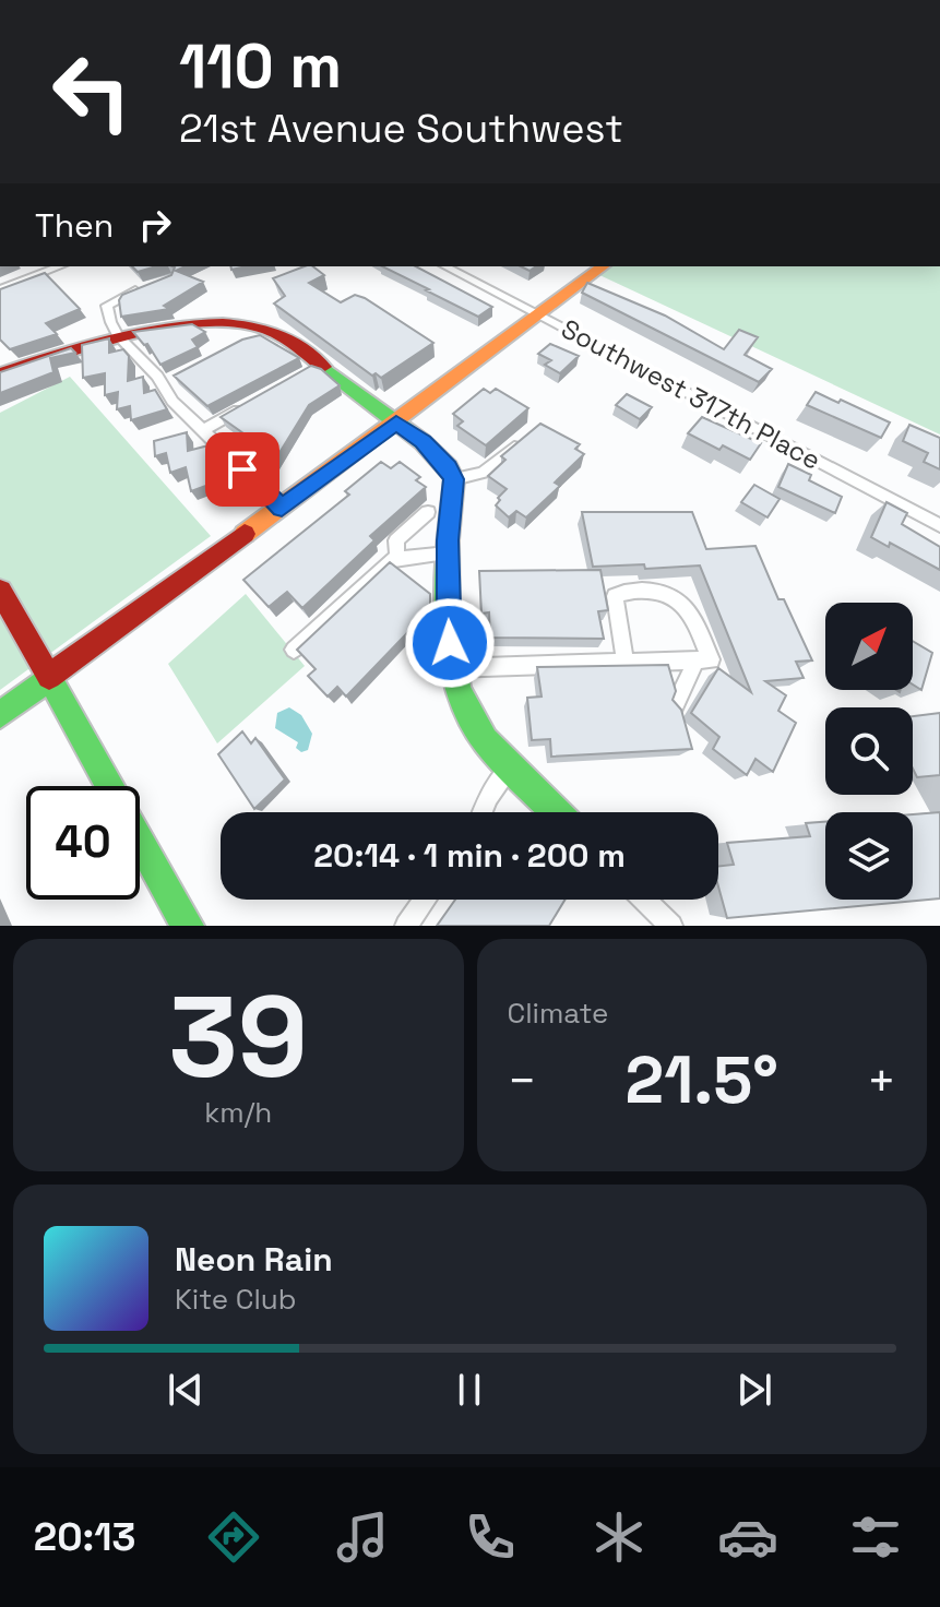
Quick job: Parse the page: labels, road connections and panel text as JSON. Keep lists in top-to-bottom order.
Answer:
{
  "streets": {
    "street": ["Southwest 317th Place"]
  },
  "north": "top right",
  "page": {
    "turn": ["110 m", "21st Avenue Southwest"],
    "then": "Then",
    "limit": "40",
    "trip": "20:14 · 1 min · 200 m",
    "tile": [
      ["39", "km/h"],
      "Climate"
    ],
    "heat": ["−", "21.5°", "+"],
    "song": ["Neon Rain", "Kite Club"],
    "tabs": "20:13"
  }
}
